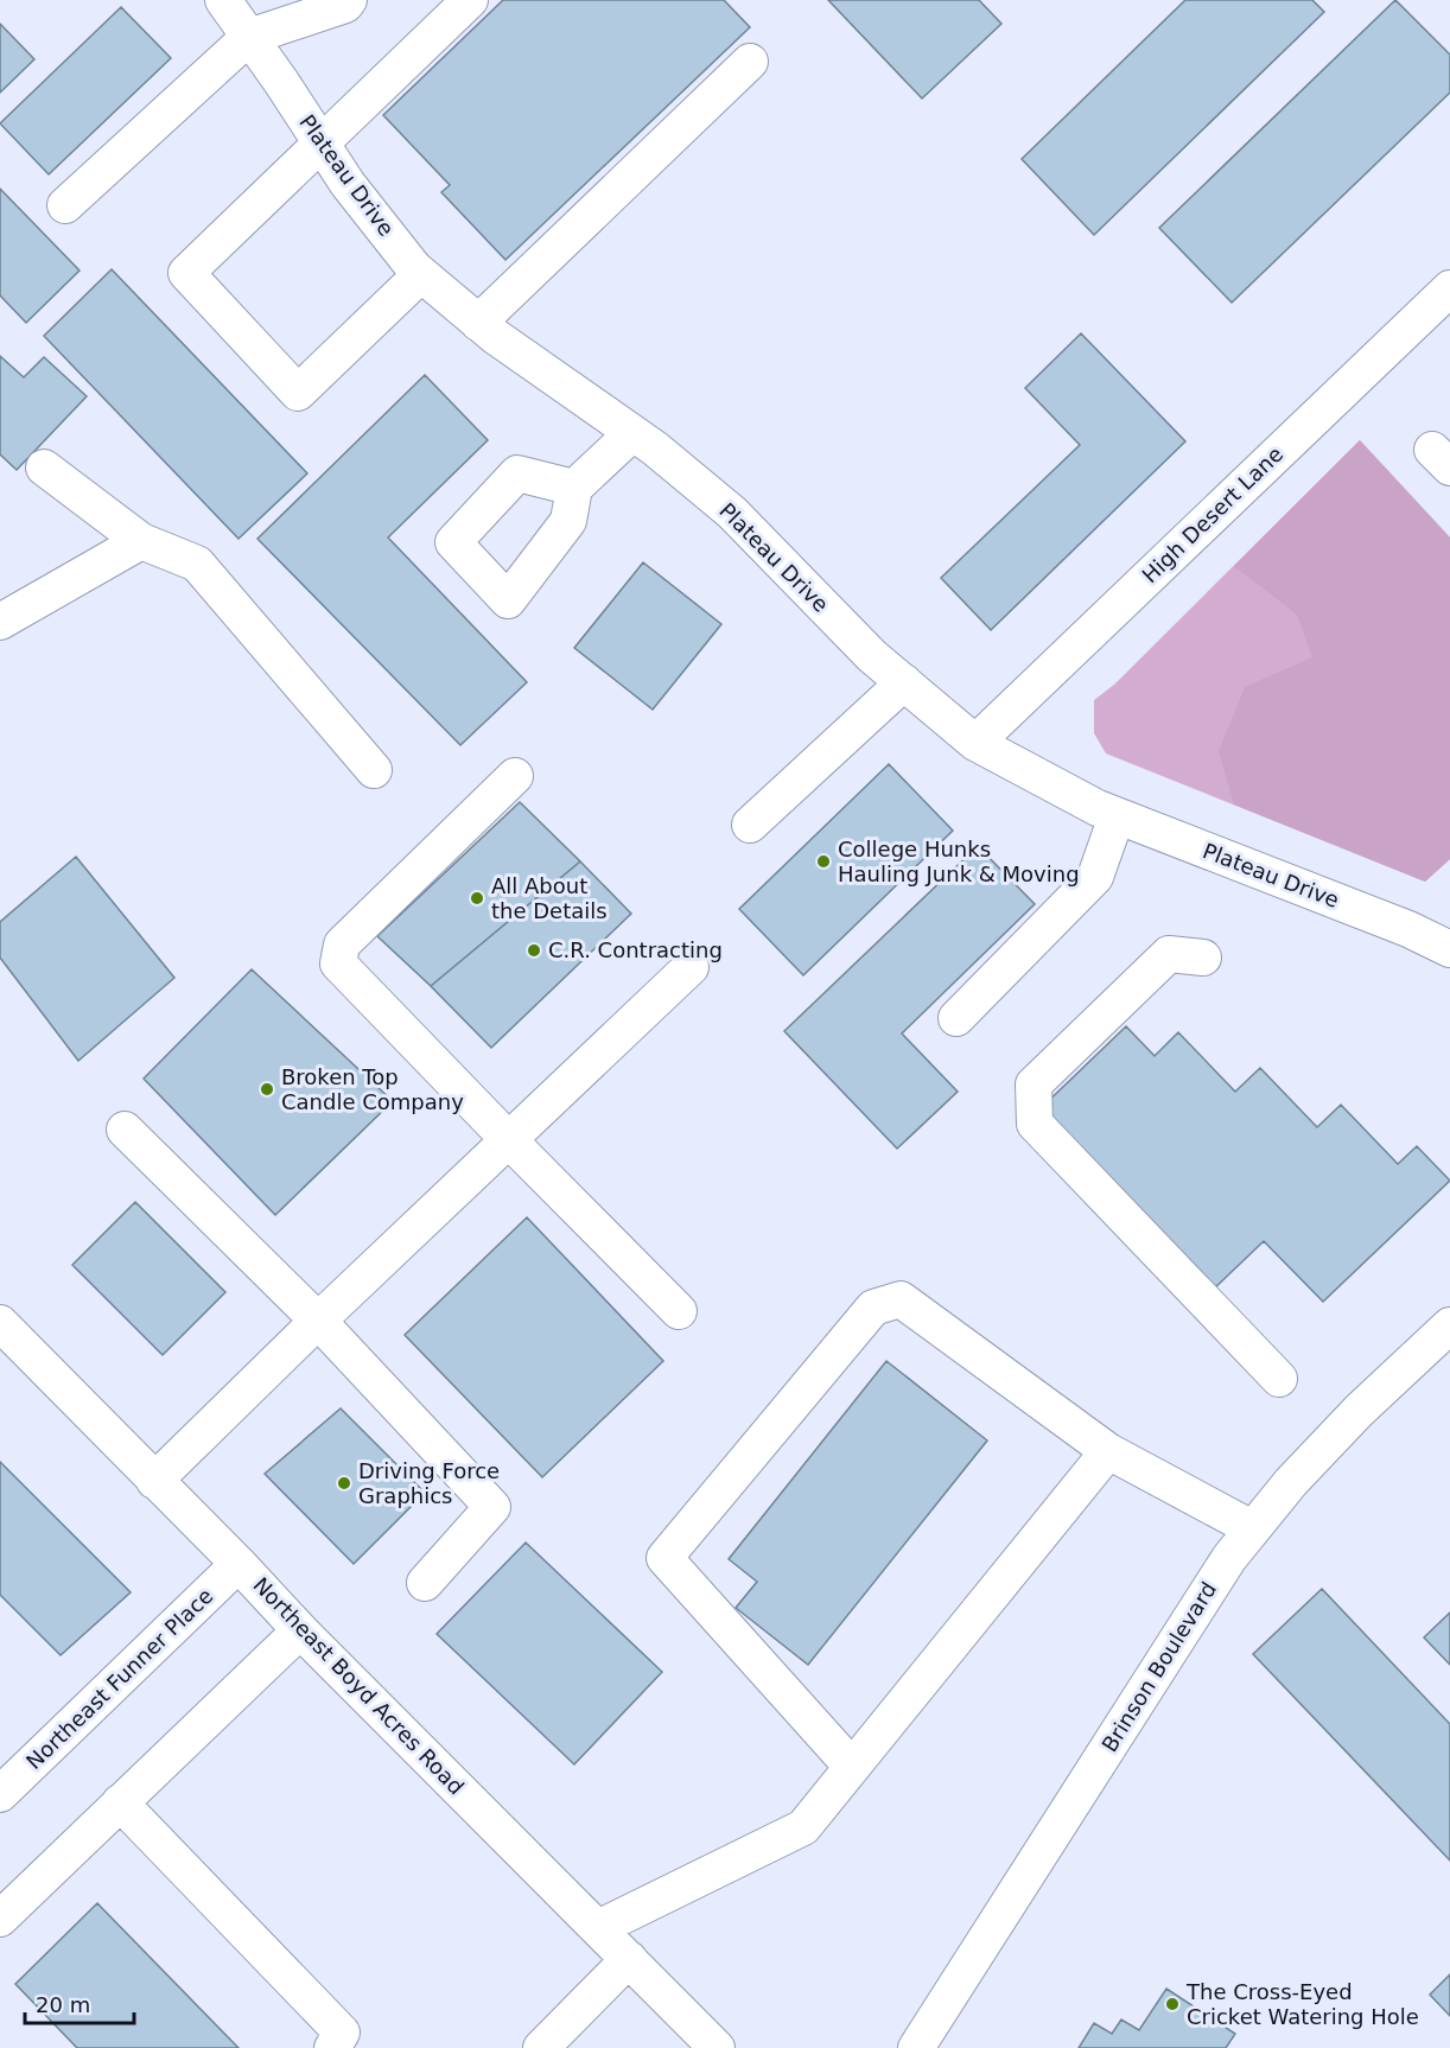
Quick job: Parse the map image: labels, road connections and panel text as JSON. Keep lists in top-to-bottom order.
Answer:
{
  "streets": {
    "street": [
      "Plateau Drive",
      "High Desert Lane",
      "Brinson Boulevard",
      "Northeast Funner Place",
      "Northeast Boyd Acres Road"
    ]
  },
  "crossings": [
    ["Plateau Drive", "High Desert Lane"],
    ["Northeast Funner Place", "Northeast Boyd Acres Road"]
  ],
  "places": [
    "College Hunks Hauling Junk & Moving",
    "All About the Details",
    "C.R. Contracting",
    "Broken Top Candle Company",
    "Driving Force Graphics",
    "The Cross-Eyed Cricket Watering Hole"
  ],
  "scale_bar": "20 m"
}
